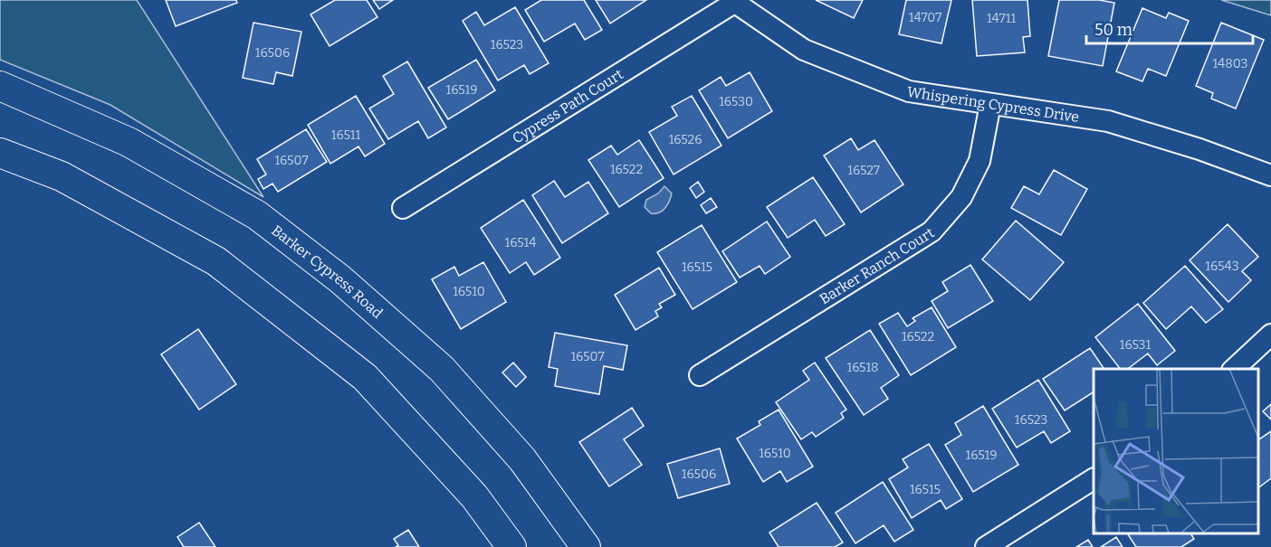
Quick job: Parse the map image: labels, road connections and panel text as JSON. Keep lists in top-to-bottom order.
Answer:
{
  "streets": {
    "main road": ["Barker Cypress Road"],
    "street": ["Whispering Cypress Drive", "Cypress Path Court", "Barker Ranch Court"]
  },
  "crossings": [
    ["Whispering Cypress Drive", "Cypress Path Court"],
    ["Whispering Cypress Drive", "Barker Ranch Court"]
  ],
  "house_numbers": [
    "14707",
    "14711",
    "16523",
    "16506",
    "14803",
    "16519",
    "16530",
    "16511",
    "16526",
    "16507",
    "16522",
    "16527",
    "16514",
    "16543",
    "16515",
    "16510",
    "16522",
    "16531",
    "16507",
    "16518",
    "16523",
    "16510",
    "16519",
    "16506",
    "16515"
  ],
  "scale_bar": "50 m"
}
